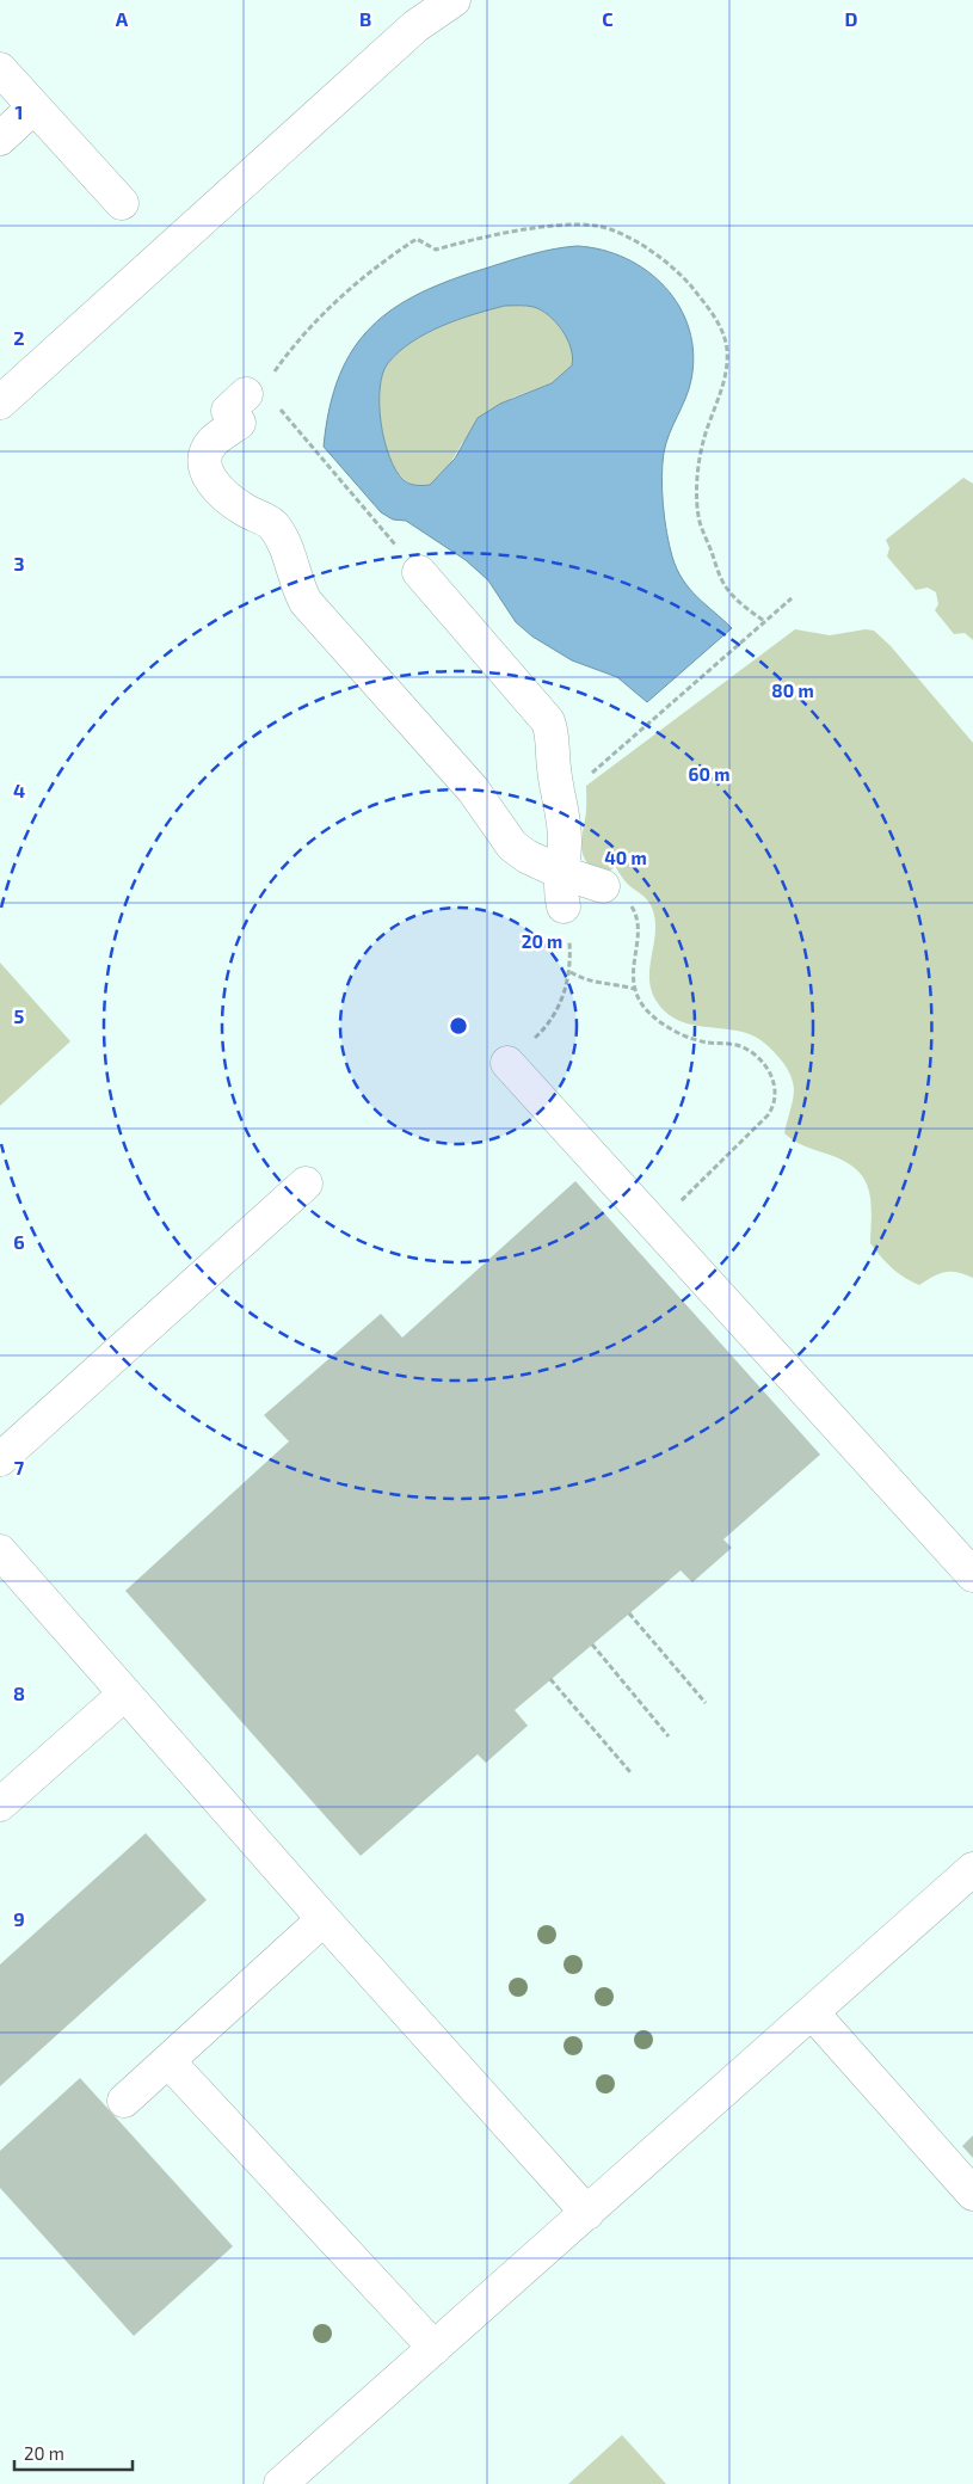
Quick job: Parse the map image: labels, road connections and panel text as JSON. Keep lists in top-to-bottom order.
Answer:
{
  "scale_bar": "20 m",
  "grid": {
    "columns": [
      "A",
      "B",
      "C",
      "D"
    ],
    "rows": [
      "1",
      "2",
      "3",
      "4",
      "5",
      "6",
      "7",
      "8",
      "9"
    ]
  },
  "rings": [
    "80 m",
    "60 m",
    "40 m",
    "20 m"
  ]
}
